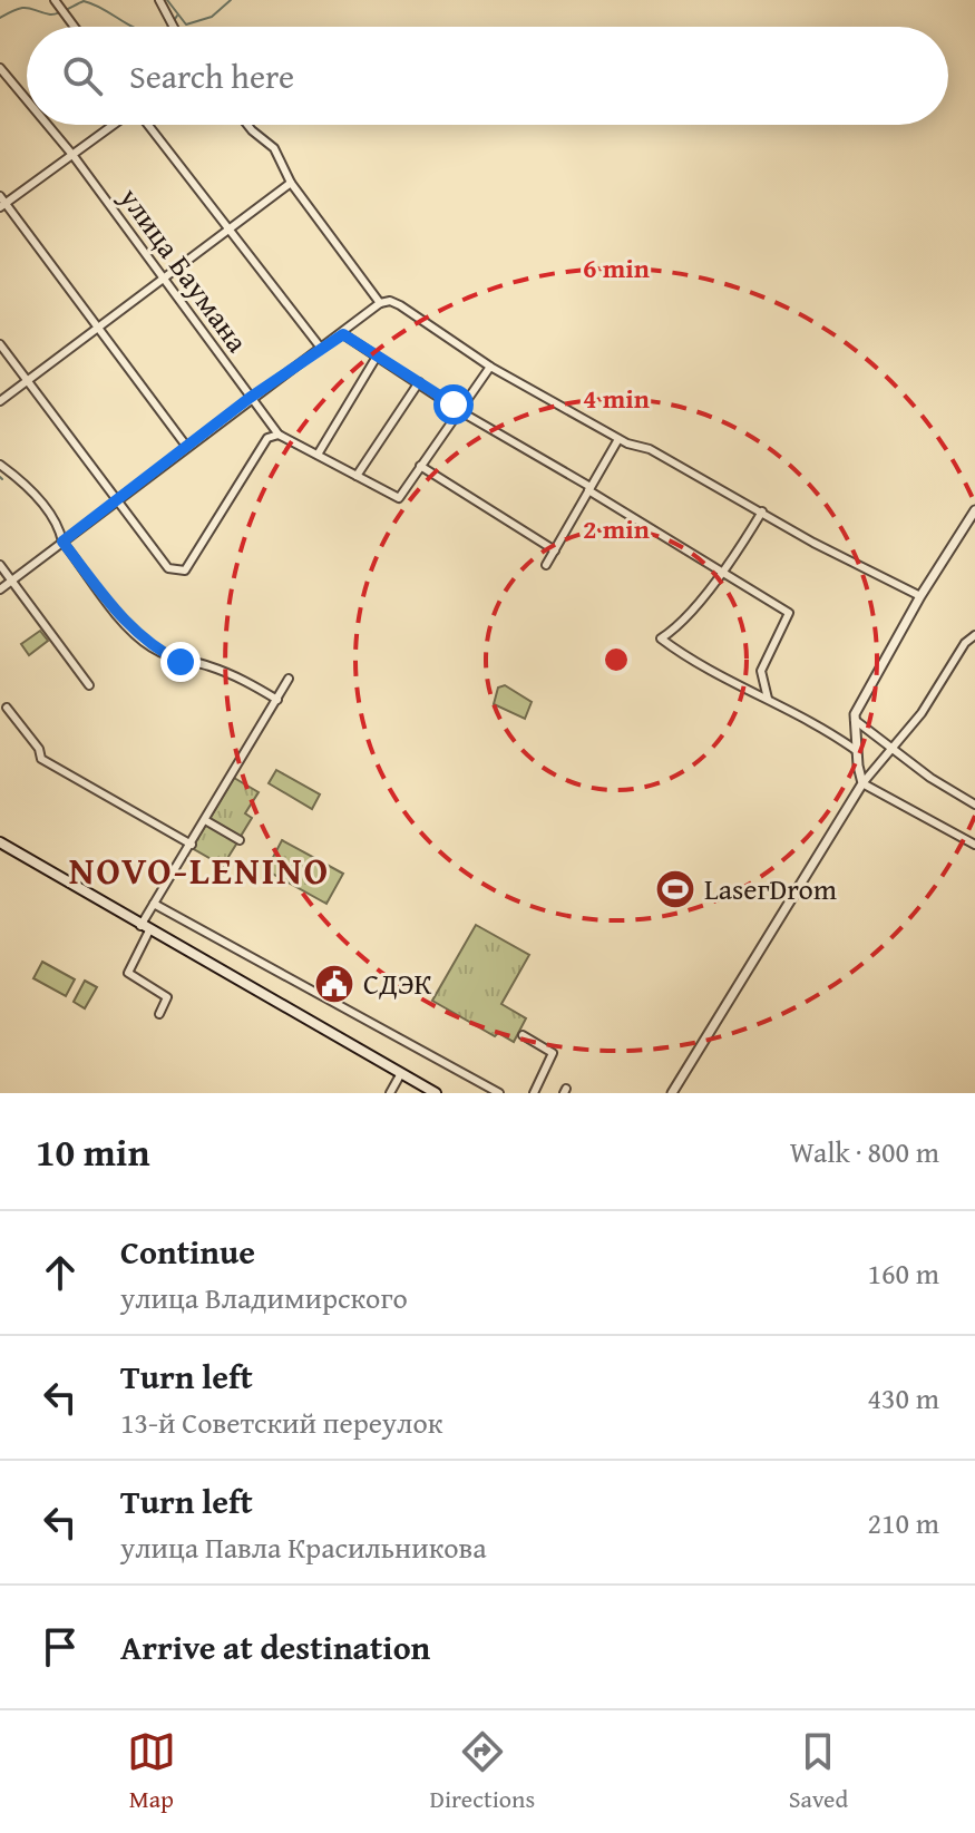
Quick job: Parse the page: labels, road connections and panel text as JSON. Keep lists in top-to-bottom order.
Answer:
{
  "streets": {
    "street": ["улица Баумана"]
  },
  "districts": ["NOVO-LENINO"],
  "places": {
    "sports": ["LaseгDrom"],
    "public building": ["СДЭК"]
  },
  "page": {
    "search": "Search here",
    "heading": ["10 min", "Walk · 800 m"],
    "list": [
      ["Continue", "улица Владимирского", "160 m"],
      ["Turn left", "13-й Советский переулок", "430 m"],
      ["Turn left", "улица Павла Красильникова", "210 m"],
      "Arrive at destination"
    ],
    "nav": ["Map", "Directions", "Saved"]
  },
  "rings": ["6 min", "4 min", "2 min"]
}
